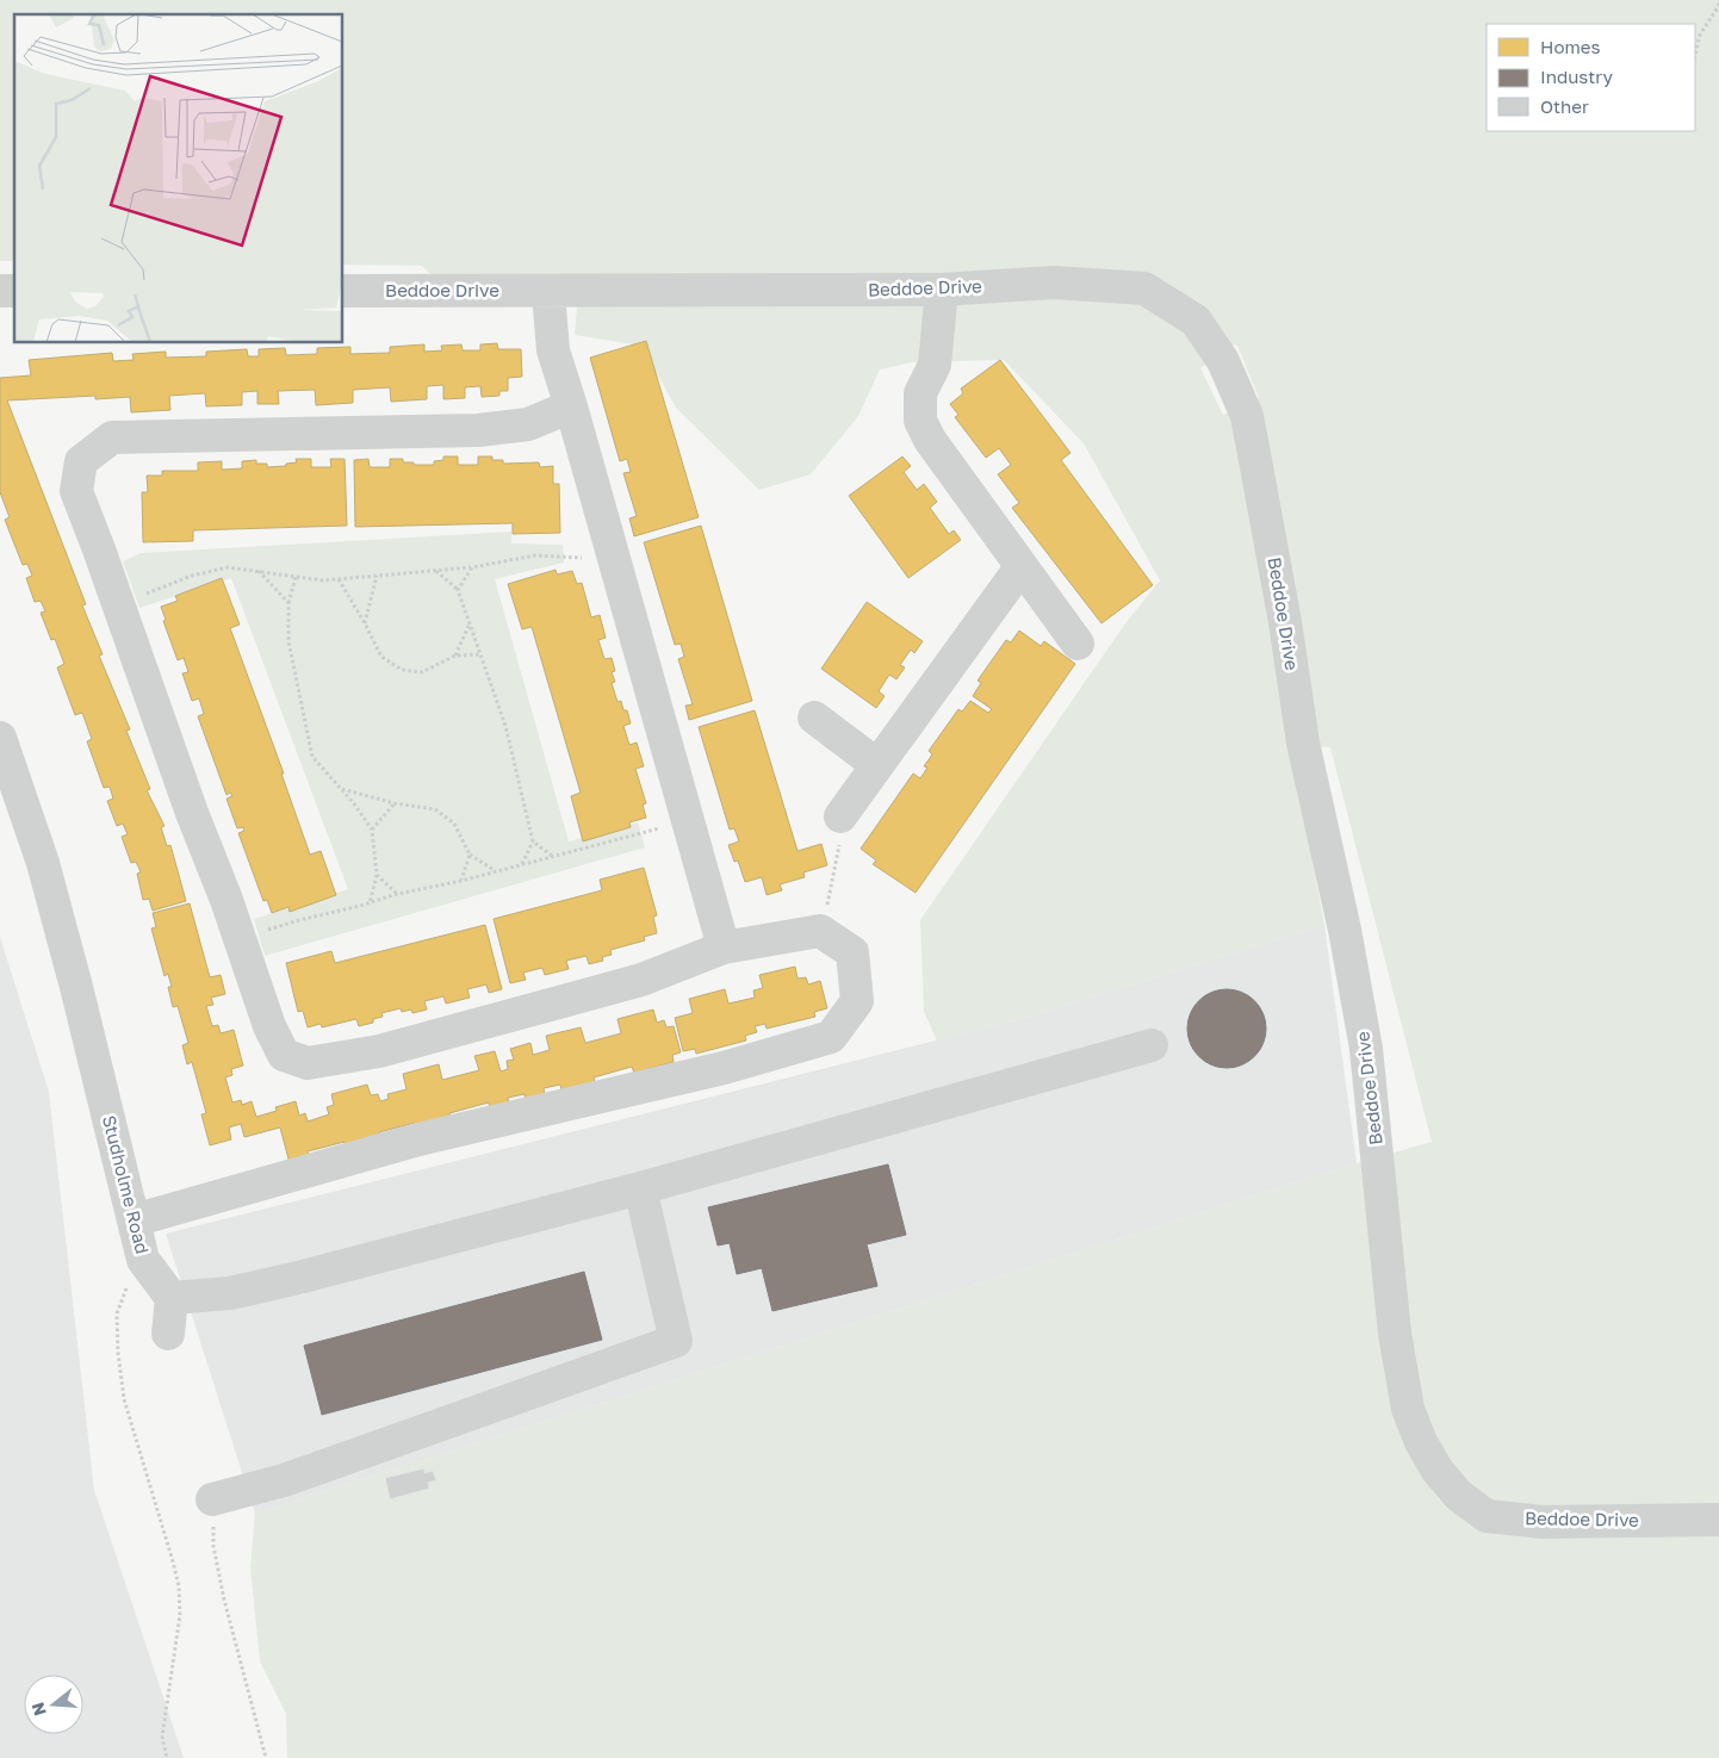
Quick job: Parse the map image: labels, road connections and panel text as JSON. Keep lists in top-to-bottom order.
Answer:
{
  "streets": {
    "street": ["Beddoe Drive", "Studholme Road"]
  },
  "legend": ["Homes", "Industry", "Other"],
  "north": "left"
}
